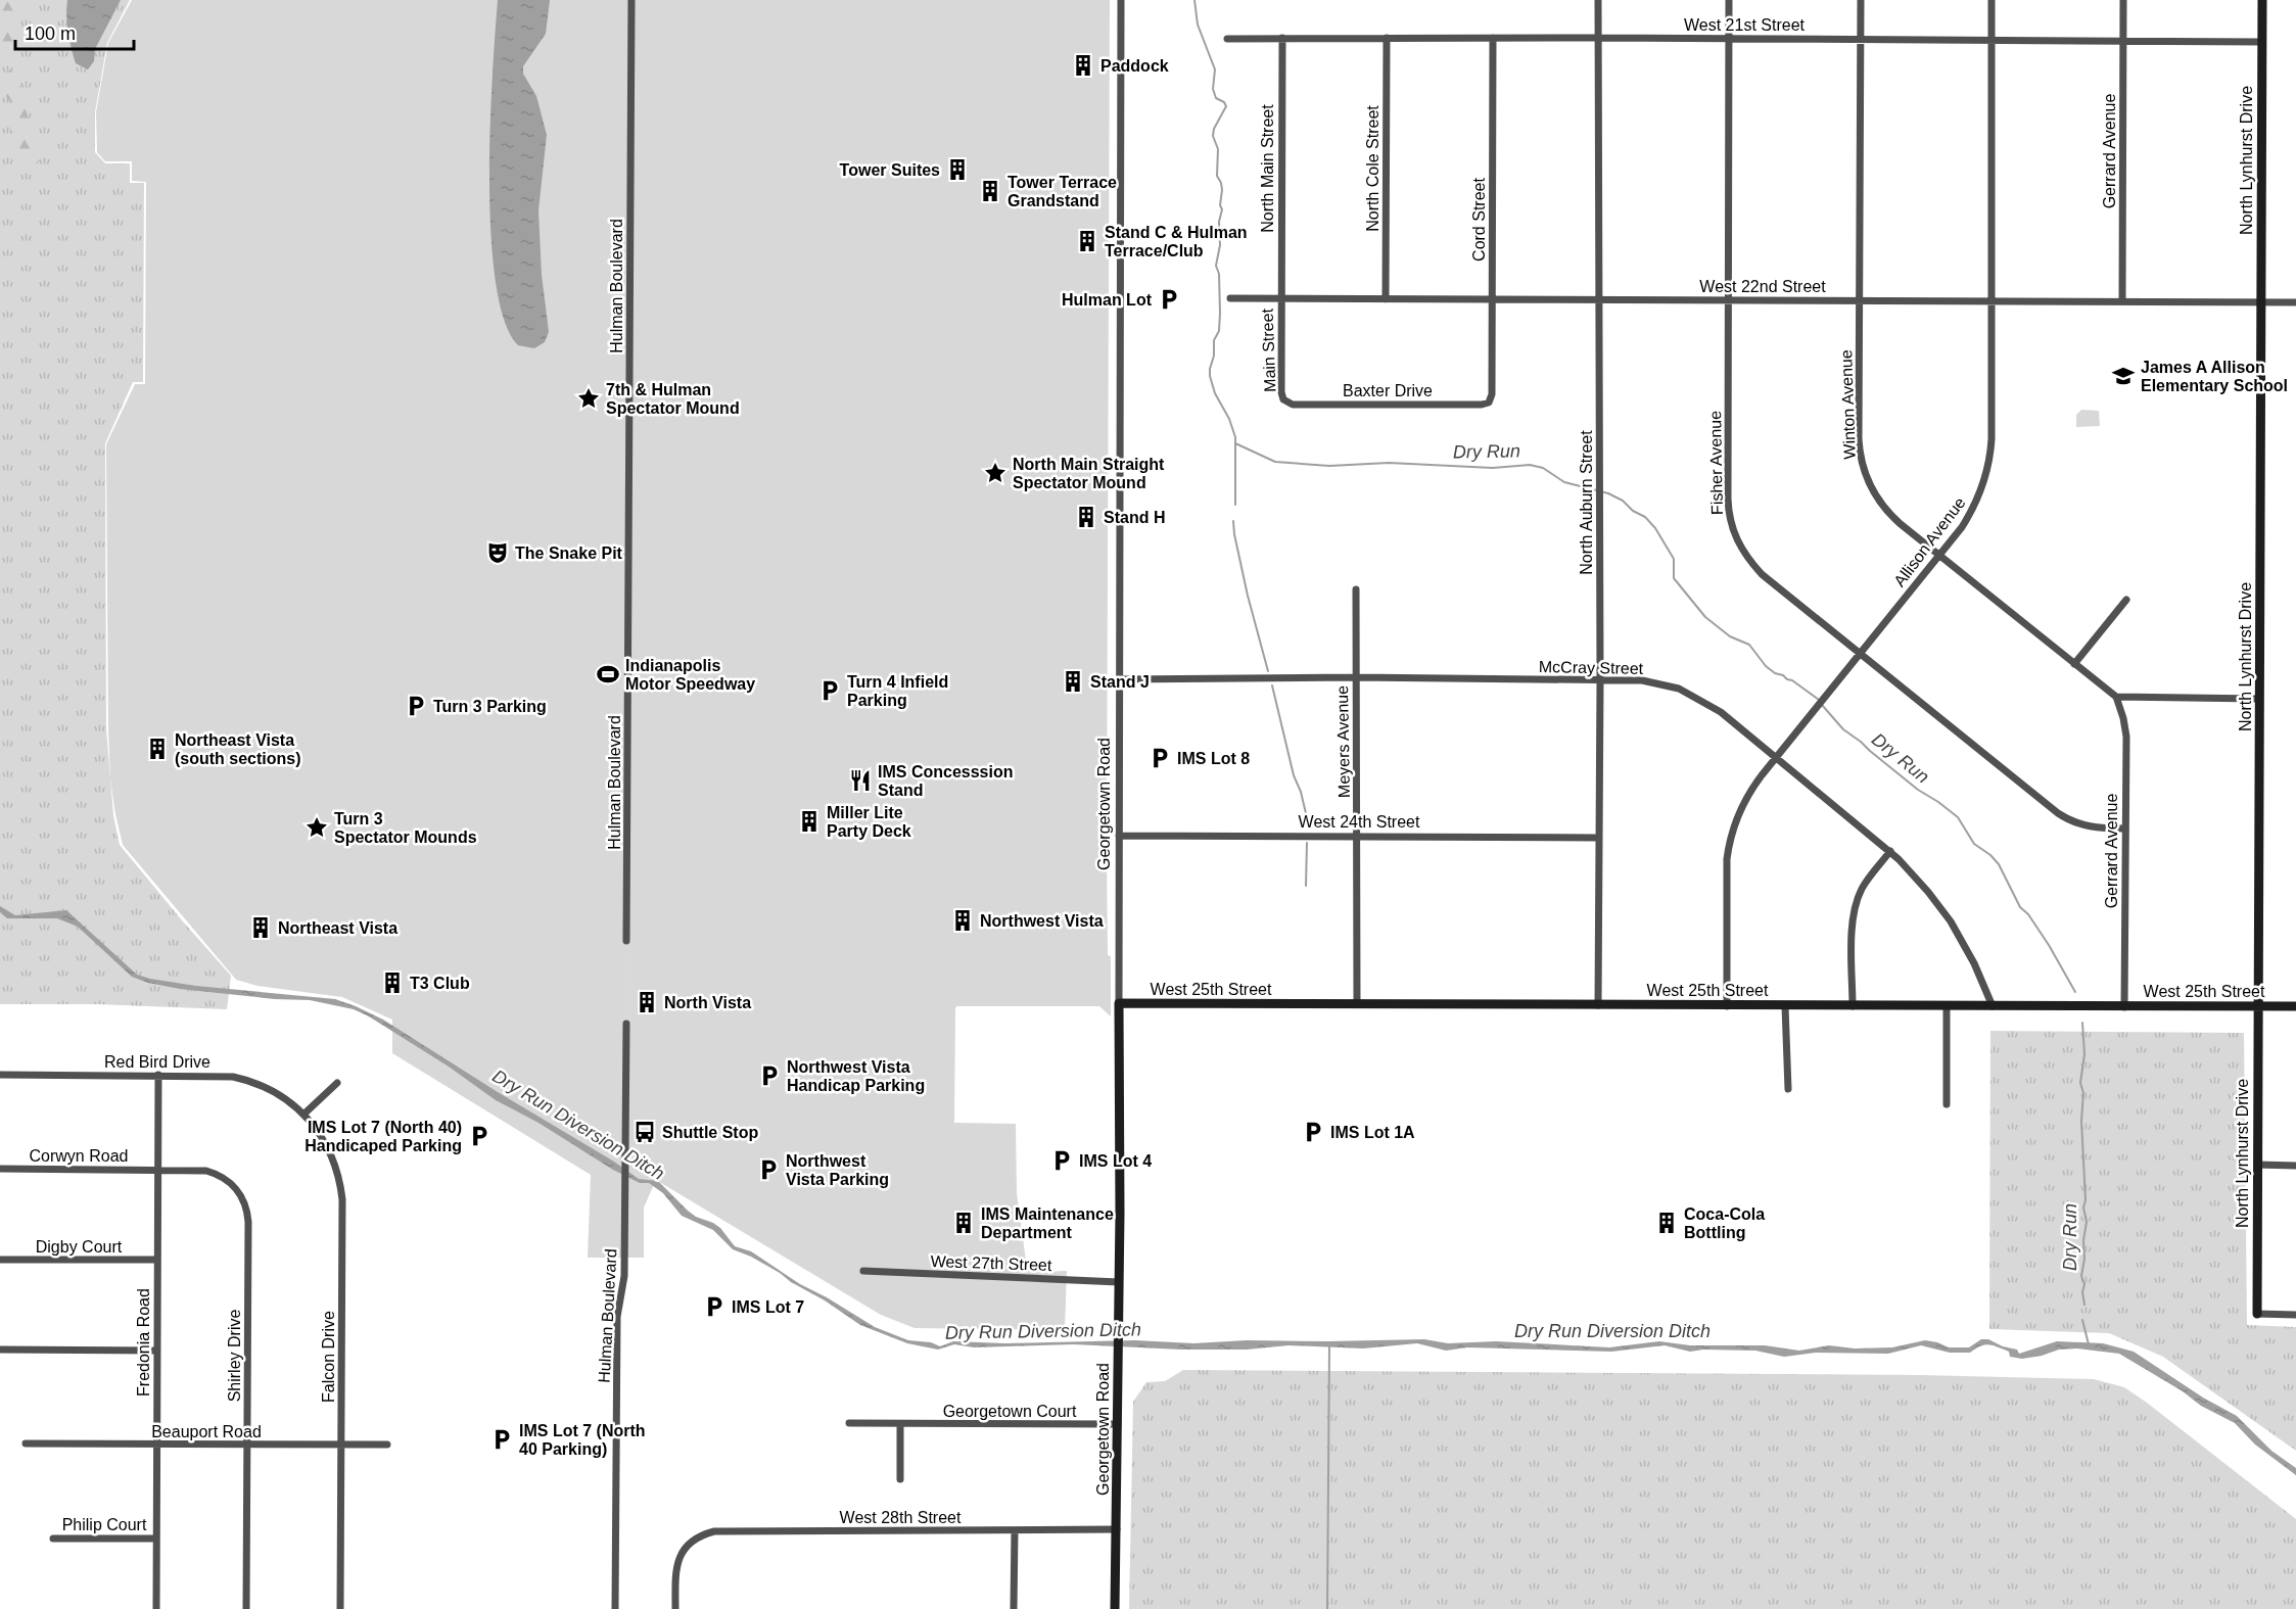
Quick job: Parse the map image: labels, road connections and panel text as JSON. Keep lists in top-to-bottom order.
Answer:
{
  "streets": {
    "main road": ["North Lynhurst Drive", "Georgetown Road", "West 25th Street"],
    "street": [
      "West 21st Street",
      "Gerrard Avenue",
      "North Main Street",
      "North Cole Street",
      "Cord Street",
      "Hulman Boulevard",
      "West 22nd Street",
      "Main Street",
      "Baxter Drive",
      "Winton Avenue",
      "Fisher Avenue",
      "North Auburn Street",
      "Allison Avenue",
      "McCray Street",
      "Meyers Avenue",
      "West 24th Street",
      "Red Bird Drive",
      "Corwyn Road",
      "Digby Court",
      "West 27th Street",
      "Fredonia Road",
      "Shirley Drive",
      "Falcon Drive",
      "Georgetown Court",
      "Beauport Road",
      "West 28th Street",
      "Philip Court"
    ]
  },
  "crossings": [
    ["West 21st Street", "Gerrard Avenue"],
    ["West 21st Street", "North Lynhurst Drive"],
    ["West 21st Street", "North Main Street"],
    ["West 21st Street", "North Cole Street"],
    ["West 21st Street", "Cord Street"],
    ["West 21st Street", "Winton Avenue"],
    ["West 21st Street", "Fisher Avenue"],
    ["West 21st Street", "North Auburn Street"],
    ["West 21st Street", "Allison Avenue"],
    ["Gerrard Avenue", "West 22nd Street"],
    ["Gerrard Avenue", "Winton Avenue"],
    ["Gerrard Avenue", "Fisher Avenue"],
    ["Gerrard Avenue", "West 25th Street"],
    ["North Lynhurst Drive", "West 22nd Street"],
    ["North Lynhurst Drive", "West 25th Street"],
    ["North Main Street", "West 22nd Street"],
    ["North Main Street", "Main Street"],
    ["North Cole Street", "West 22nd Street"],
    ["Cord Street", "West 22nd Street"],
    ["Cord Street", "Baxter Drive"],
    ["West 22nd Street", "Main Street"],
    ["West 22nd Street", "Winton Avenue"],
    ["West 22nd Street", "Fisher Avenue"],
    ["West 22nd Street", "North Auburn Street"],
    ["West 22nd Street", "Allison Avenue"],
    ["Main Street", "Baxter Drive"],
    ["Winton Avenue", "Allison Avenue"],
    ["Fisher Avenue", "Allison Avenue"],
    ["North Auburn Street", "McCray Street"],
    ["North Auburn Street", "West 24th Street"],
    ["North Auburn Street", "West 25th Street"],
    ["Allison Avenue", "McCray Street"],
    ["Allison Avenue", "West 25th Street"],
    ["McCray Street", "Meyers Avenue"],
    ["McCray Street", "Georgetown Road"],
    ["McCray Street", "West 25th Street"],
    ["Meyers Avenue", "West 24th Street"],
    ["Meyers Avenue", "West 25th Street"],
    ["Georgetown Road", "West 24th Street"],
    ["Georgetown Road", "West 25th Street"],
    ["Georgetown Road", "West 27th Street"],
    ["Georgetown Road", "Georgetown Court"],
    ["Georgetown Road", "West 28th Street"],
    ["Red Bird Drive", "Fredonia Road"],
    ["Red Bird Drive", "Falcon Drive"],
    ["Corwyn Road", "Fredonia Road"],
    ["Corwyn Road", "Shirley Drive"],
    ["Digby Court", "Fredonia Road"],
    ["Fredonia Road", "Shirley Drive"],
    ["Fredonia Road", "Beauport Road"],
    ["Fredonia Road", "Philip Court"],
    ["Shirley Drive", "Beauport Road"],
    ["Falcon Drive", "Beauport Road"]
  ],
  "water": ["Dry Run", "Dry Run Diversion Ditch"],
  "places": {
    "building": [
      "Paddock",
      "Tower Suites",
      "Tower Terrace Grandstand",
      "Stand C & Hulman Terrace/Club",
      "Stand H",
      "Stand J",
      "Northeast Vista (south sections)",
      "Miller Lite Party Deck",
      "Northwest Vista",
      "Northeast Vista",
      "T3 Club",
      "North Vista",
      "IMS Maintenance Department",
      "Coca-Cola Bottling"
    ],
    "parking": [
      "Hulman Lot",
      "Turn 4 Infield Parking",
      "Turn 3 Parking",
      "IMS Lot 8",
      "Northwest Vista Handicap Parking",
      "IMS Lot 1A",
      "IMS Lot 7 (North 40) Handicaped Parking",
      "IMS Lot 4",
      "Northwest Vista Parking",
      "IMS Lot 7",
      "IMS Lot 7 (North 40 Parking)"
    ],
    "school or university": ["James A Allison Elementary School"],
    "place": ["7th & Hulman Spectator Mound", "North Main Straight Spectator Mound", "Turn 3 Spectator Mounds"],
    "theatre": ["The Snake Pit"],
    "sports": ["Indianapolis Motor Speedway"],
    "restaurant": ["IMS Concesssion Stand"],
    "bus stop": ["Shuttle Stop"]
  },
  "scale_bar": "100 m"
}
